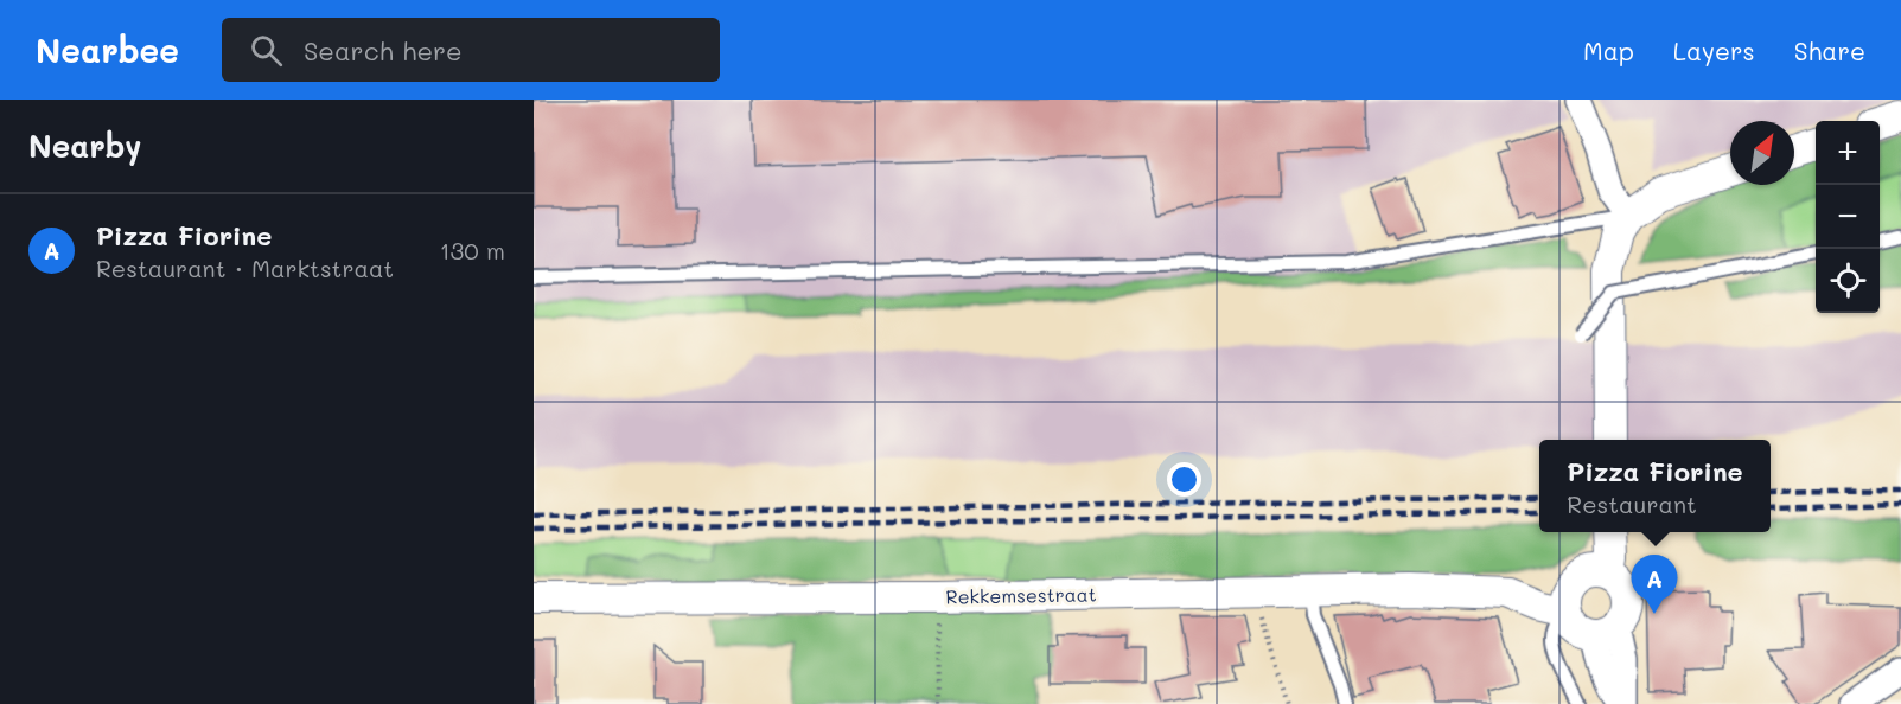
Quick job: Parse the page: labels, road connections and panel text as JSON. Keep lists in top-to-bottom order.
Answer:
{
  "streets": {
    "street": ["Rekkemsestraat"]
  },
  "north": "top right",
  "page": {
    "header": "Nearbee",
    "search": "Search here",
    "nav": ["Map", "Layers", "Share"],
    "heading": "Nearby",
    "map_buttons": ["+", "−"],
    "list": [
      {
        "mark": "A",
        "name": "Pizza Fiorine",
        "note": "Restaurant · Marktstraat",
        "value": "130 m"
      }
    ],
    "popup": ["Pizza Fiorine", "Restaurant"],
    "pins": "A"
  }
}
